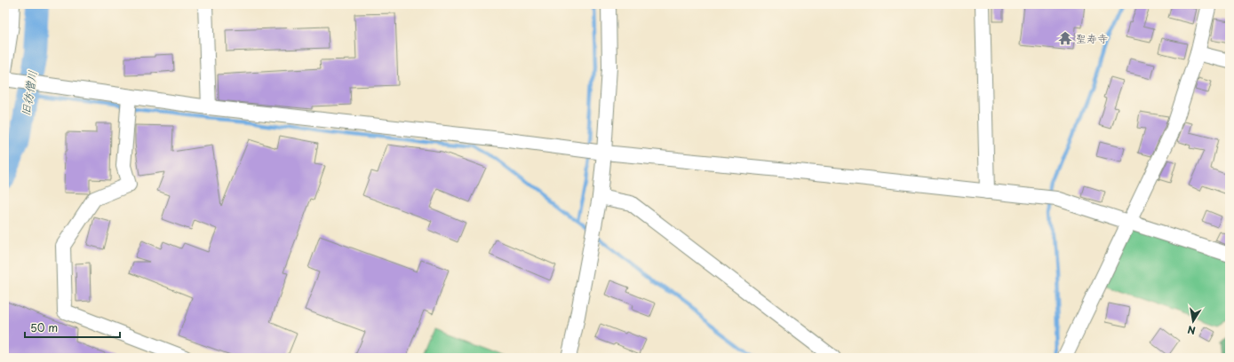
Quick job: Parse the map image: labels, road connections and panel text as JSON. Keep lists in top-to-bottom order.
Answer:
{
  "water": ["旧彷僧川"],
  "places": {
    "temple": ["聖寿寺"]
  },
  "scale_bar": "50 m",
  "north": "bottom"
}
